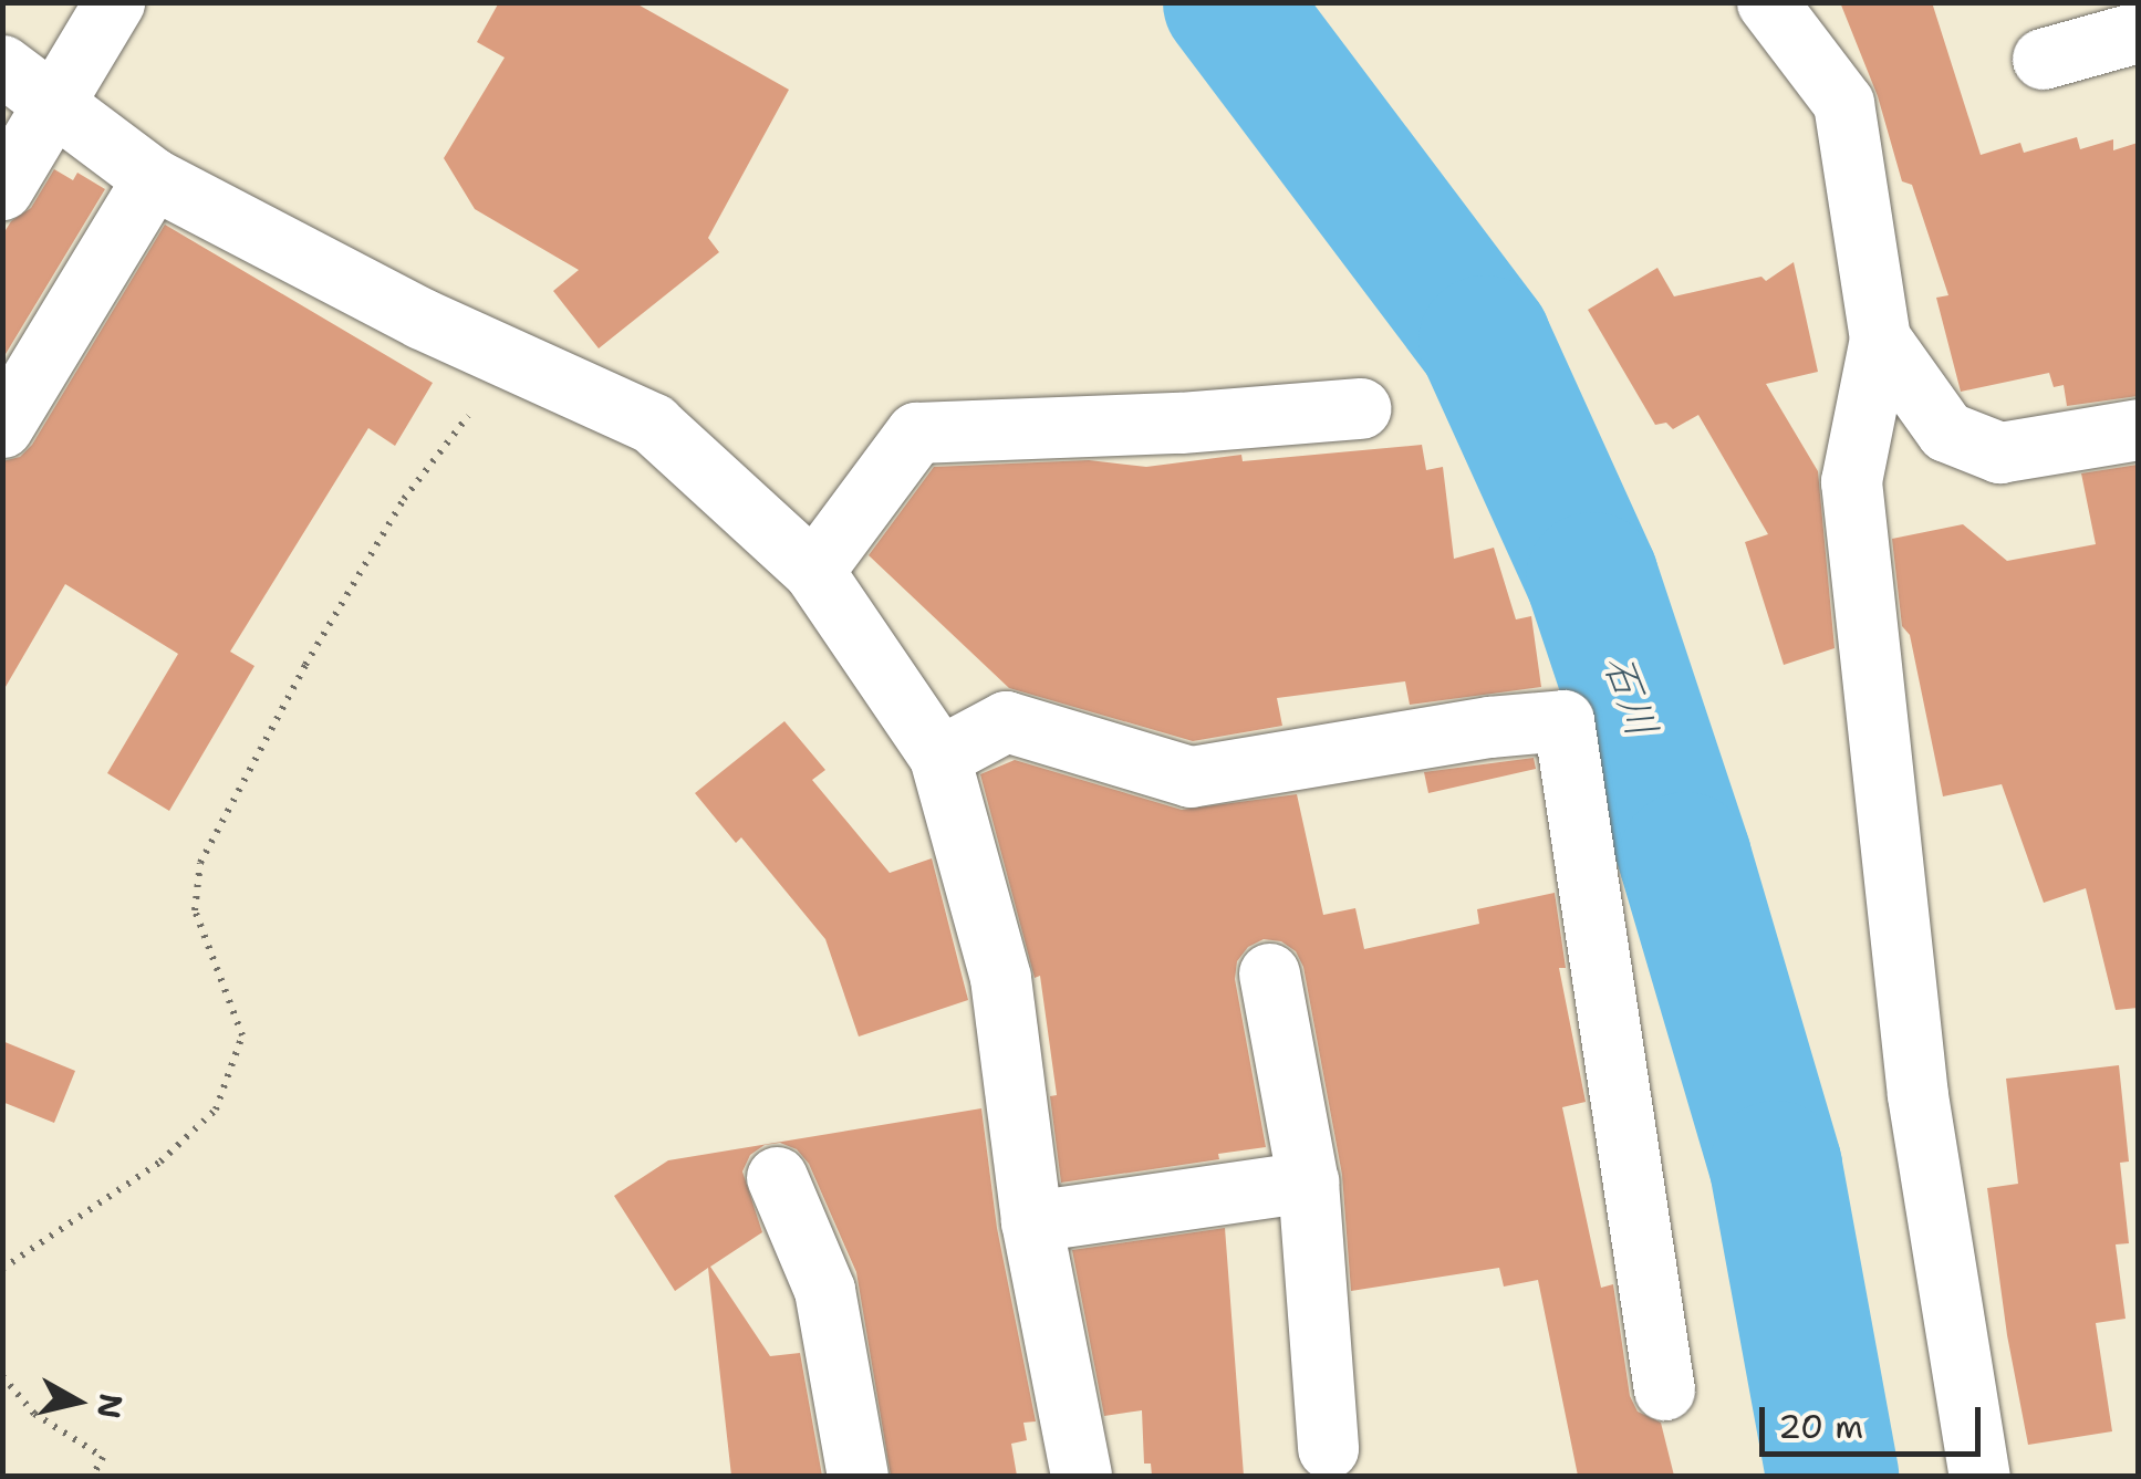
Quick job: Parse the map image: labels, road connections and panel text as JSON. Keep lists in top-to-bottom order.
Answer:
{
  "water": ["石川"],
  "scale_bar": "20 m",
  "north": "right"
}
